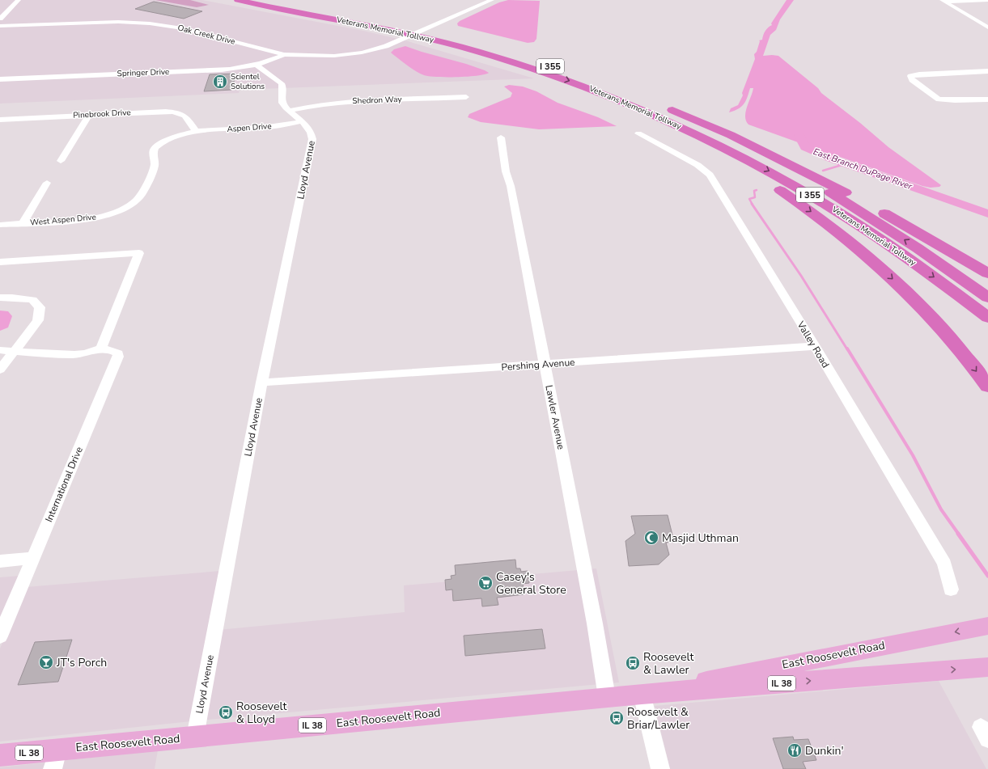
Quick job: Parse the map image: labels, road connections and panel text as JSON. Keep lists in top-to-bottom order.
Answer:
{
  "streets": {
    "highway": ["Veterans Memorial Tollway", "I 355"],
    "main road": ["East Roosevelt Road", "IL 38"],
    "street": [
      "Oak Creek Drive",
      "Springer Drive",
      "Shedron Way",
      "Pinebrook Drive",
      "Aspen Drive",
      "Lloyd Avenue",
      "West Aspen Drive",
      "Valley Road",
      "Pershing Avenue",
      "Lawler Avenue",
      "International Drive"
    ]
  },
  "crossings": [
    ["Veterans Memorial Tollway", "Oak Creek Drive"],
    ["Oak Creek Drive", "Springer Drive"],
    ["Shedron Way", "Lloyd Avenue"],
    ["Pinebrook Drive", "Aspen Drive"],
    ["Pinebrook Drive", "West Aspen Drive"],
    ["Aspen Drive", "Lloyd Avenue"],
    ["Aspen Drive", "West Aspen Drive"],
    ["Lloyd Avenue", "Pershing Avenue"],
    ["Lloyd Avenue", "East Roosevelt Road"],
    ["Valley Road", "Pershing Avenue"],
    ["Pershing Avenue", "Lawler Avenue"],
    ["Lawler Avenue", "East Roosevelt Road"]
  ],
  "water": ["East Branch DuPage River"],
  "places": {
    "building": ["Scientel Solutions"],
    "mosque": ["Masjid Uthman"],
    "supermarket": ["Casey's General Store"],
    "bar": ["JT's Porch"],
    "bus stop": ["Roosevelt & Lawler", "Roosevelt & Lloyd", "Roosevelt & Briar/Lawler"],
    "restaurant": ["Dunkin'"]
  }
}
